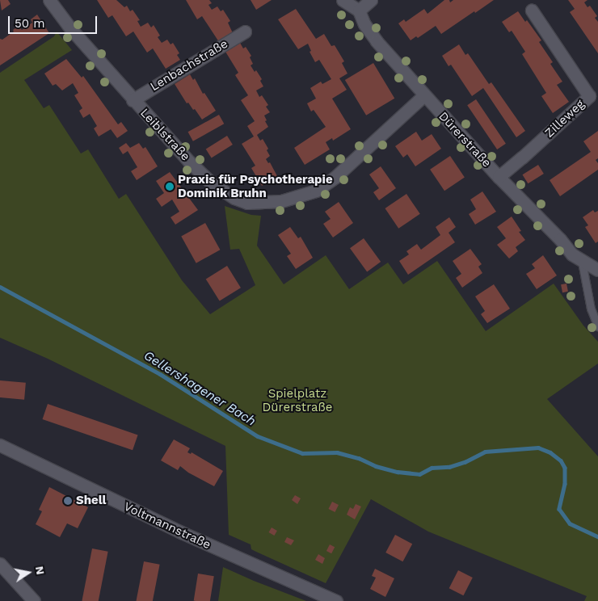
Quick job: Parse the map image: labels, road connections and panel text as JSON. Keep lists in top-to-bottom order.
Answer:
{
  "streets": {
    "street": [
      "Lenbachstraße",
      "Zilleweg",
      "Leiblstraße",
      "Dürerstraße",
      "Voltmannstraße"
    ]
  },
  "crossings": [
    ["Lenbachstraße", "Leiblstraße"],
    ["Zilleweg", "Dürerstraße"],
    ["Leiblstraße", "Dürerstraße"]
  ],
  "water": ["Gellershagener Bach"],
  "parks": ["Spielplatz Dürerstraße"],
  "places": ["Praxis für Psychotherapie Dominik Bruhn", "Shell"],
  "scale_bar": "50 m",
  "north": "right"
}
